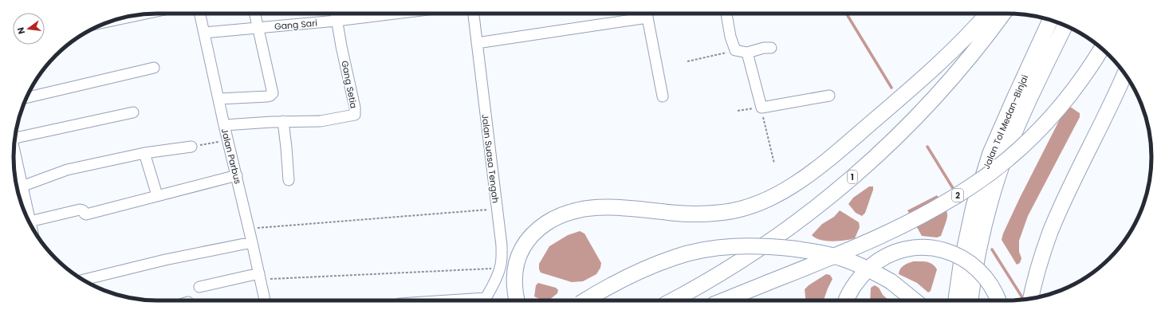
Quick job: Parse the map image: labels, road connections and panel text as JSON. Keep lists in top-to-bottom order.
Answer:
{
  "streets": {
    "highway": ["Jalan Tol Medan–Binjai", "1", "2"],
    "street": [
      "Gang Sari",
      "Gang Setia",
      "Jalan Parbus",
      "Jalan Suasa Tengah"
    ]
  },
  "crossings": [
    ["Gang Sari", "Gang Setia"],
    ["Gang Sari", "Jalan Parbus"],
    ["Gang Setia", "Jalan Parbus"]
  ],
  "north": "left"
}
